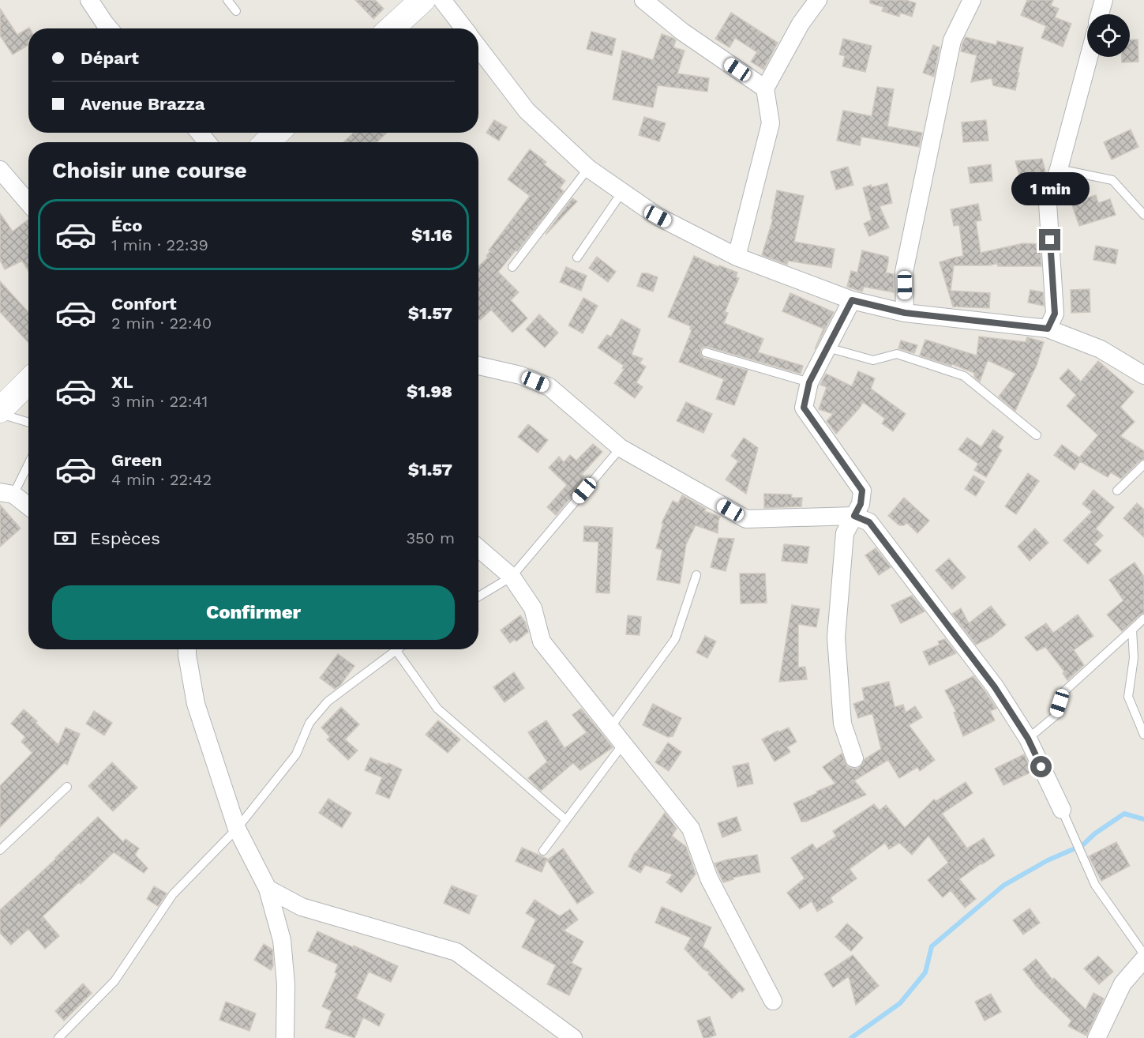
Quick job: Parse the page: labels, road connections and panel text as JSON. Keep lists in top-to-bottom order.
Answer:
{
  "page": {
    "banner": ["Départ", "Avenue Brazza"],
    "heading": "Choisir une course",
    "bubble": "1 min",
    "list": [
      {
        "name": "Éco",
        "note": "1 min · 22:39",
        "value": "$1.16"
      },
      {
        "name": "Confort",
        "note": "2 min · 22:40",
        "value": "$1.57"
      },
      {
        "name": "XL",
        "note": "3 min · 22:41",
        "value": "$1.98"
      },
      {
        "name": "Green",
        "note": "4 min · 22:42",
        "value": "$1.57"
      }
    ],
    "pay": ["Espèces", "350 m"],
    "buttons": "Confirmer"
  }
}
